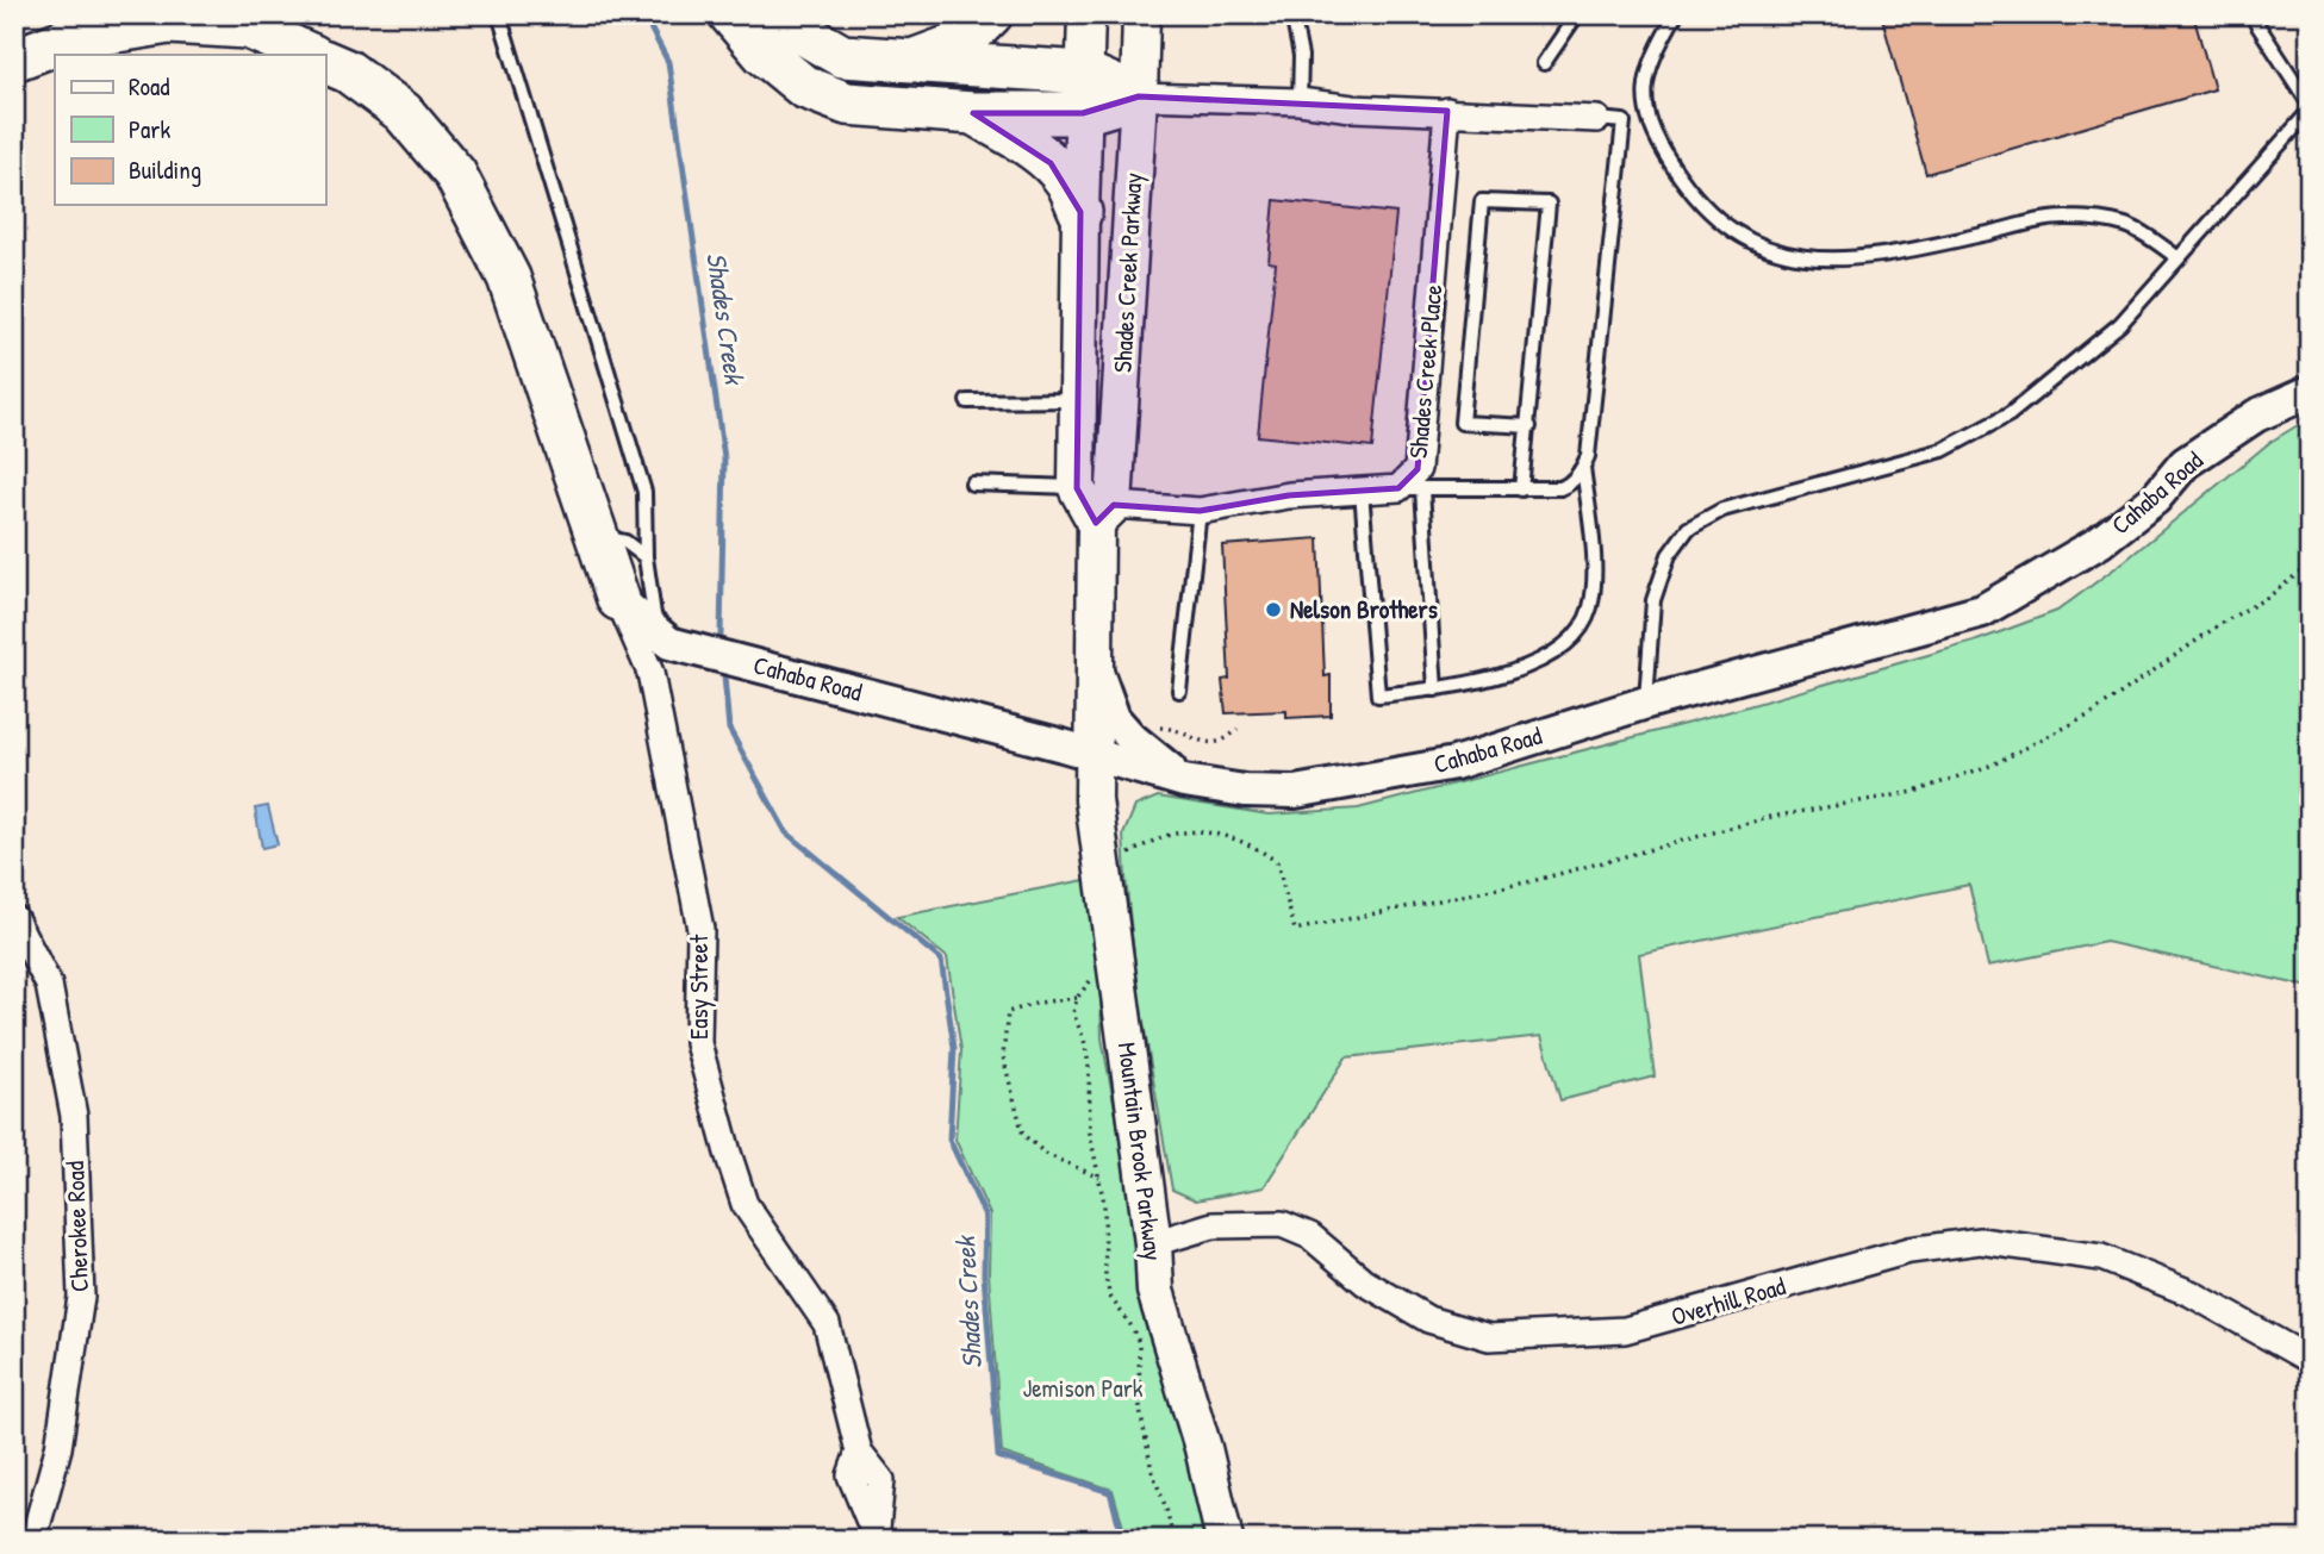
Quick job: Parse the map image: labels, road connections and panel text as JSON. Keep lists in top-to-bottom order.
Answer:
{
  "streets": {
    "main road": ["Shades Creek Parkway", "Mountain Brook Parkway"],
    "street": [
      "Shades Creek Place",
      "Cahaba Road",
      "Easy Street",
      "Cherokee Road",
      "Overhill Road"
    ]
  },
  "crossings": [
    ["Shades Creek Parkway", "Shades Creek Place"],
    ["Shades Creek Parkway", "Cahaba Road"],
    ["Shades Creek Parkway", "Mountain Brook Parkway"],
    ["Cahaba Road", "Easy Street"],
    ["Cahaba Road", "Mountain Brook Parkway"],
    ["Mountain Brook Parkway", "Overhill Road"]
  ],
  "water": ["Shades Creek"],
  "parks": ["Jemison Park"],
  "places": ["Nelson Brothers"],
  "legend": ["Road", "Park", "Building"]
}
